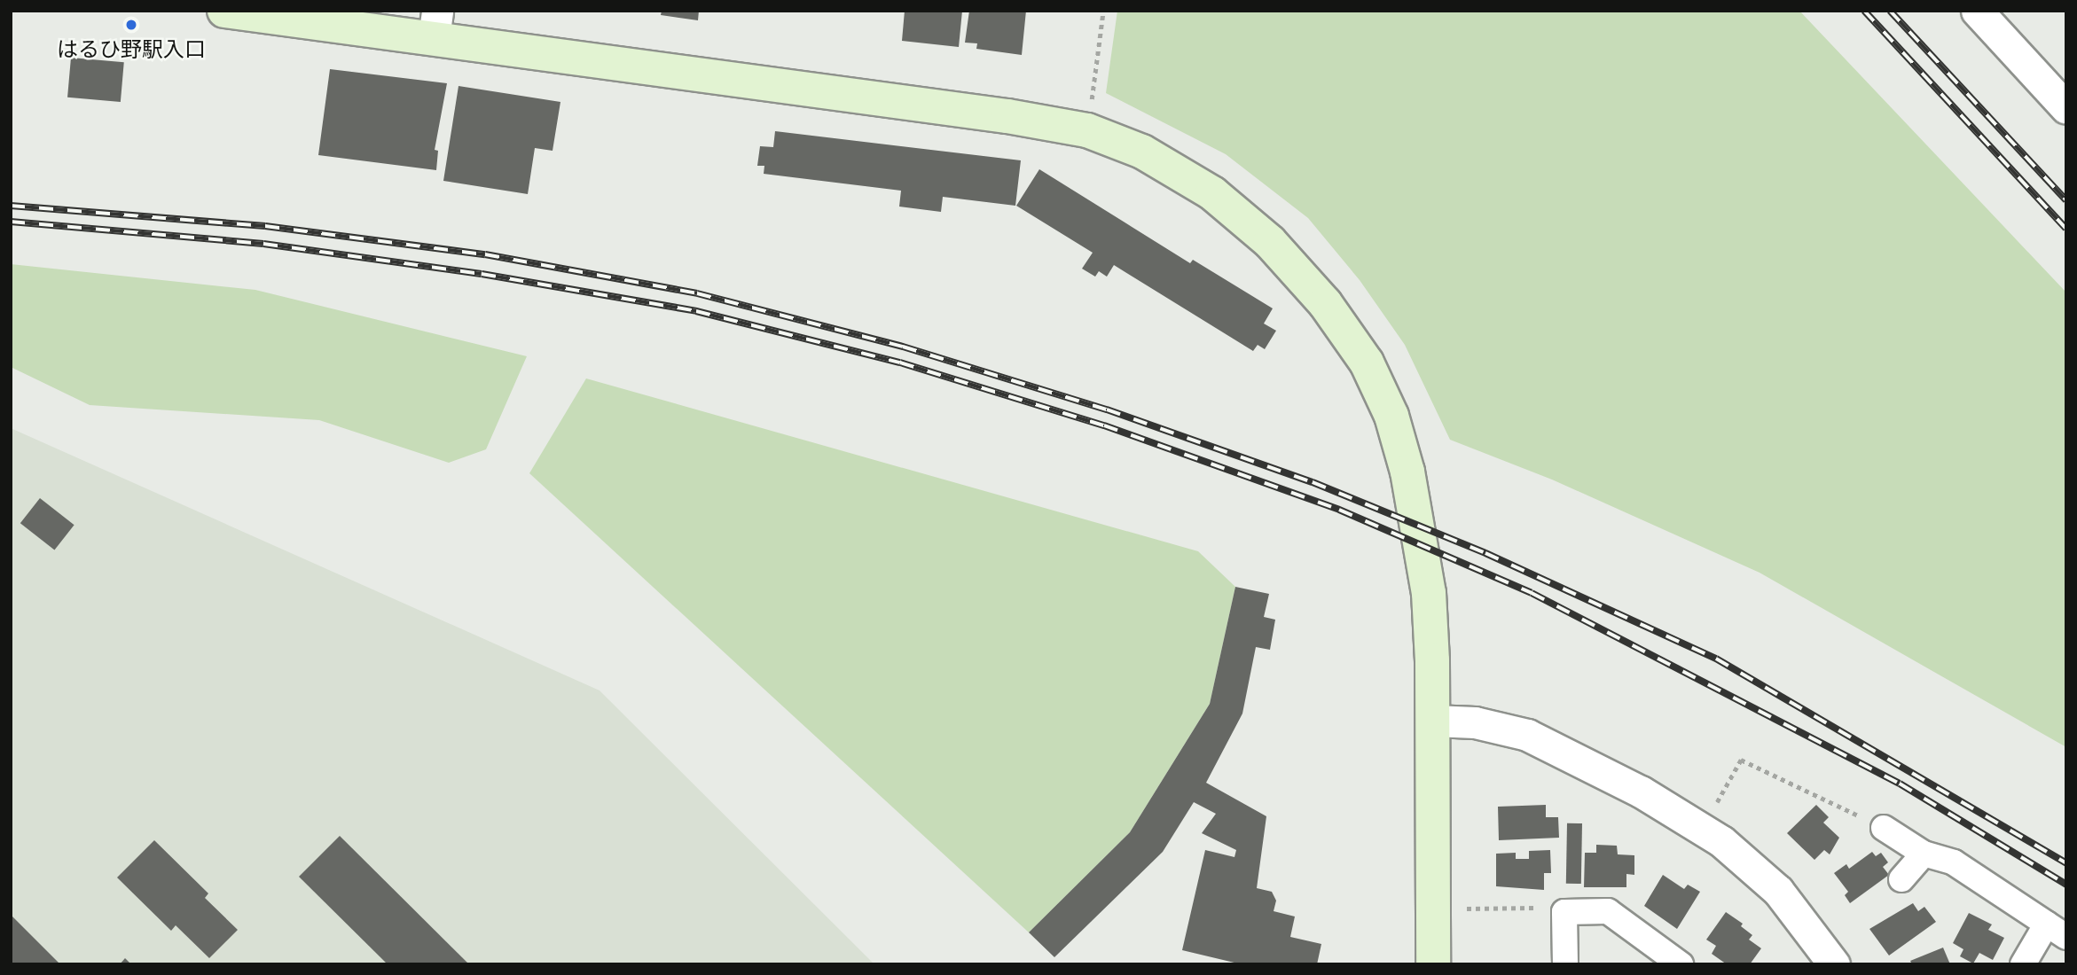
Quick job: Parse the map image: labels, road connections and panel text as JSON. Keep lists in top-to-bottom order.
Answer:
{
  "places": ["はるひ野駅入口"]
}
